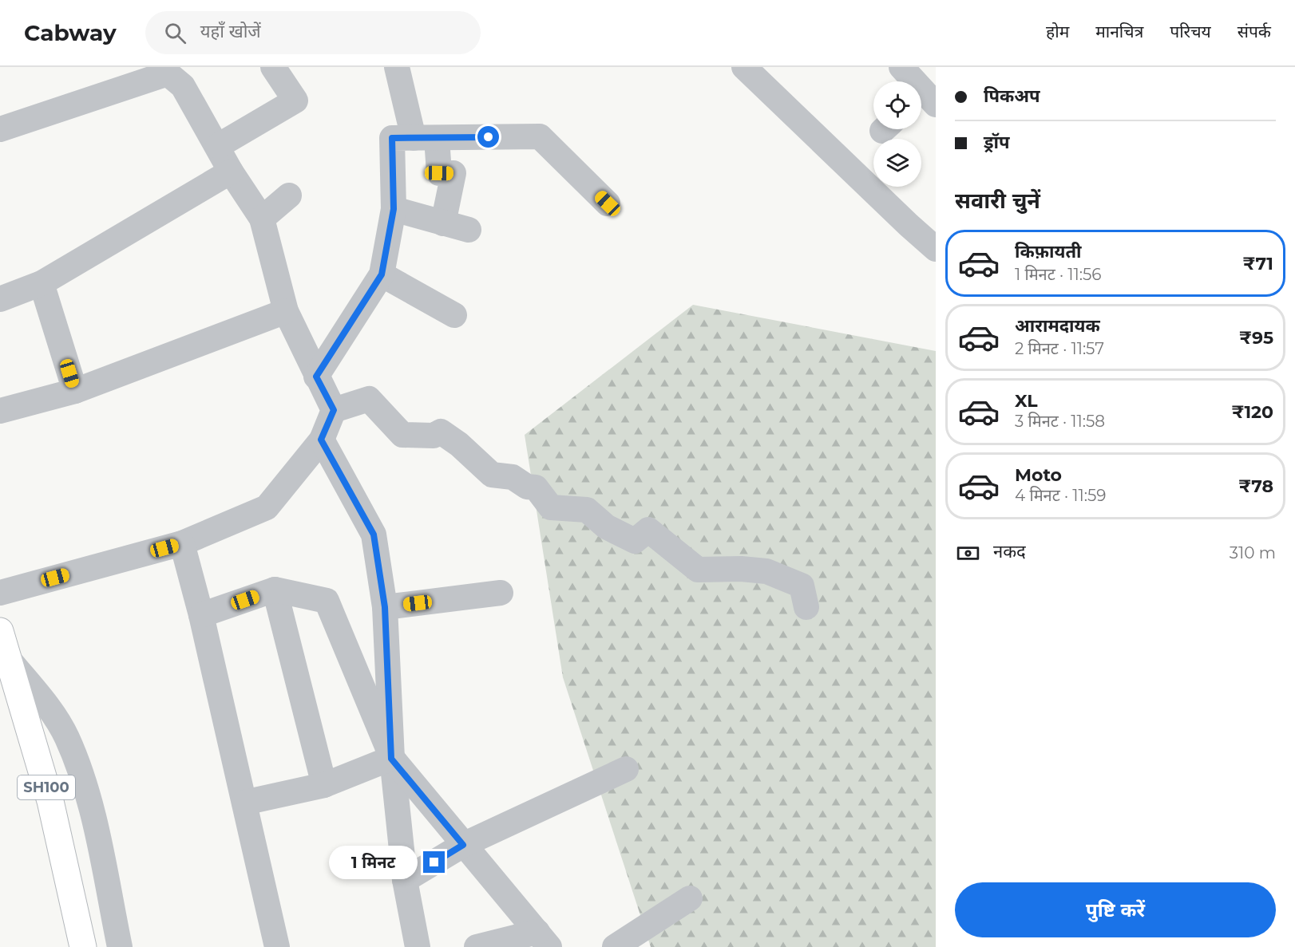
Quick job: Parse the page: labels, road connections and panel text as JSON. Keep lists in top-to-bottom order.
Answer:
{
  "streets": {
    "main road": ["SH100"]
  },
  "page": {
    "header": "Cabway",
    "search": "यहाँ खोजें",
    "nav": [
      "होम",
      "मानचित्र",
      "परिचय",
      "संपर्क"
    ],
    "banner": ["पिकअप", "ड्रॉप"],
    "heading": "सवारी चुनें",
    "list": [
      {
        "name": "किफ़ायती",
        "note": "1 मिनट · 11:56",
        "value": "₹71"
      },
      {
        "name": "आरामदायक",
        "note": "2 मिनट · 11:57",
        "value": "₹95"
      },
      {
        "name": "XL",
        "note": "3 मिनट · 11:58",
        "value": "₹120"
      },
      {
        "name": "Moto",
        "note": "4 मिनट · 11:59",
        "value": "₹78"
      }
    ],
    "pay": ["नकद", "310 m"],
    "bubble": "1 मिनट",
    "buttons": "पुष्टि करें"
  }
}
